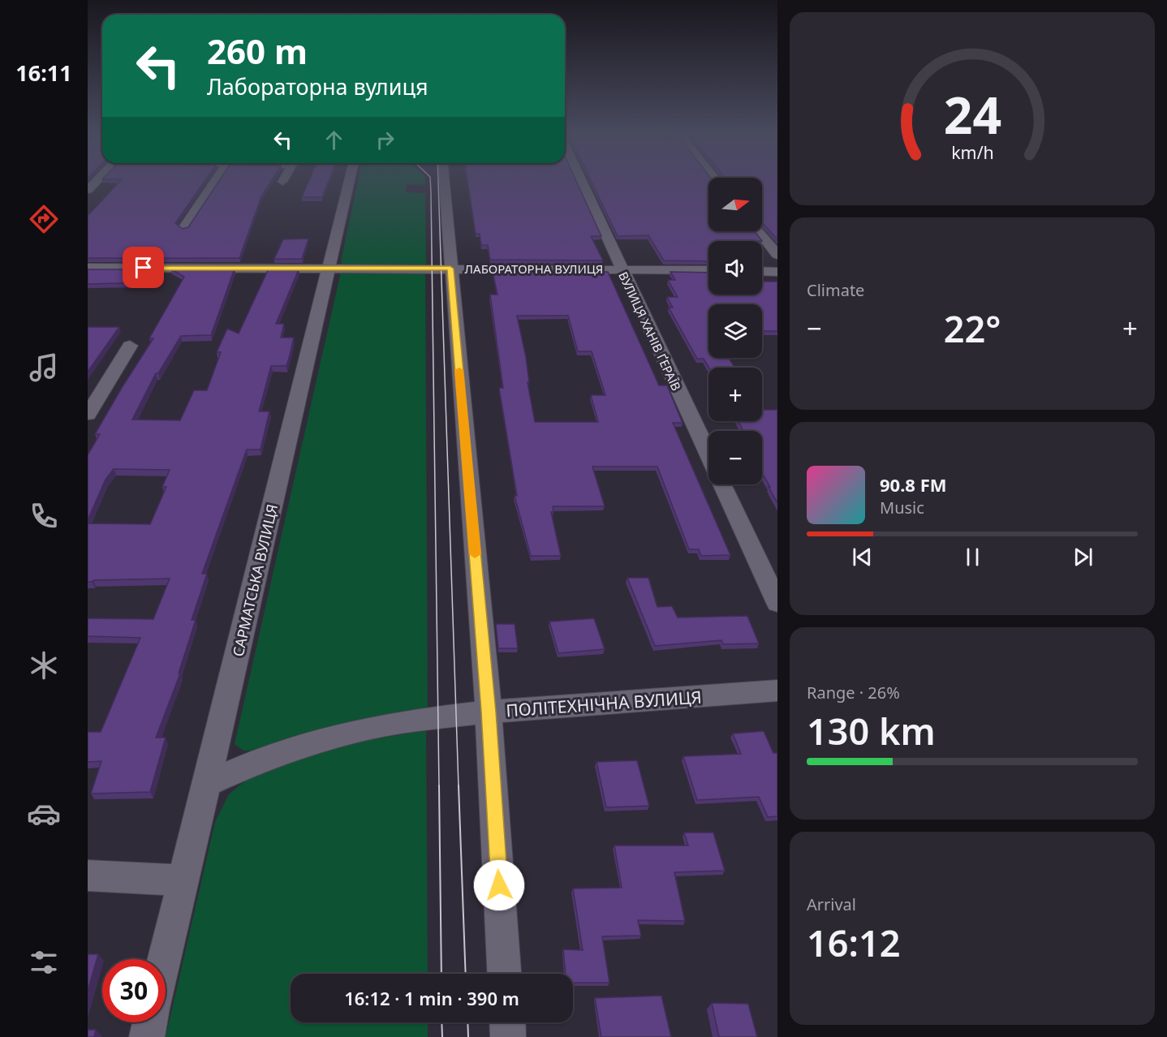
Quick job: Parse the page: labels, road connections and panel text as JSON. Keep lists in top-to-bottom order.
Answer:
{
  "streets": {
    "street": [
      "ЛАБОРАТОРНА ВУЛИЦЯ",
      "ВУЛИЦЯ ХАНІВ ҐЕРАЇВ",
      "САРМАТСЬКА ВУЛИЦЯ",
      "ПОЛІТЕХНІЧНА ВУЛИЦЯ"
    ]
  },
  "crossings": [
    ["ЛАБОРАТОРНА ВУЛИЦЯ", "ВУЛИЦЯ ХАНІВ ҐЕРАЇВ"],
    ["ЛАБОРАТОРНА ВУЛИЦЯ", "САРМАТСЬКА ВУЛИЦЯ"],
    ["САРМАТСЬКА ВУЛИЦЯ", "ПОЛІТЕХНІЧНА ВУЛИЦЯ"]
  ],
  "north": "right",
  "page": {
    "tabs": "16:11",
    "turn": ["260 m", "Лабораторна вулиця"],
    "map_buttons": ["+", "−"],
    "tile": [
      "Climate",
      ["Range · 26%", "130 km"],
      ["Arrival", "16:12"]
    ],
    "heat": ["−", "22°", "+"],
    "song": ["90.8 FM", "Music"],
    "limit": "30",
    "trip": "16:12 · 1 min · 390 m",
    "gauge": ["24", "km/h"]
  }
}
